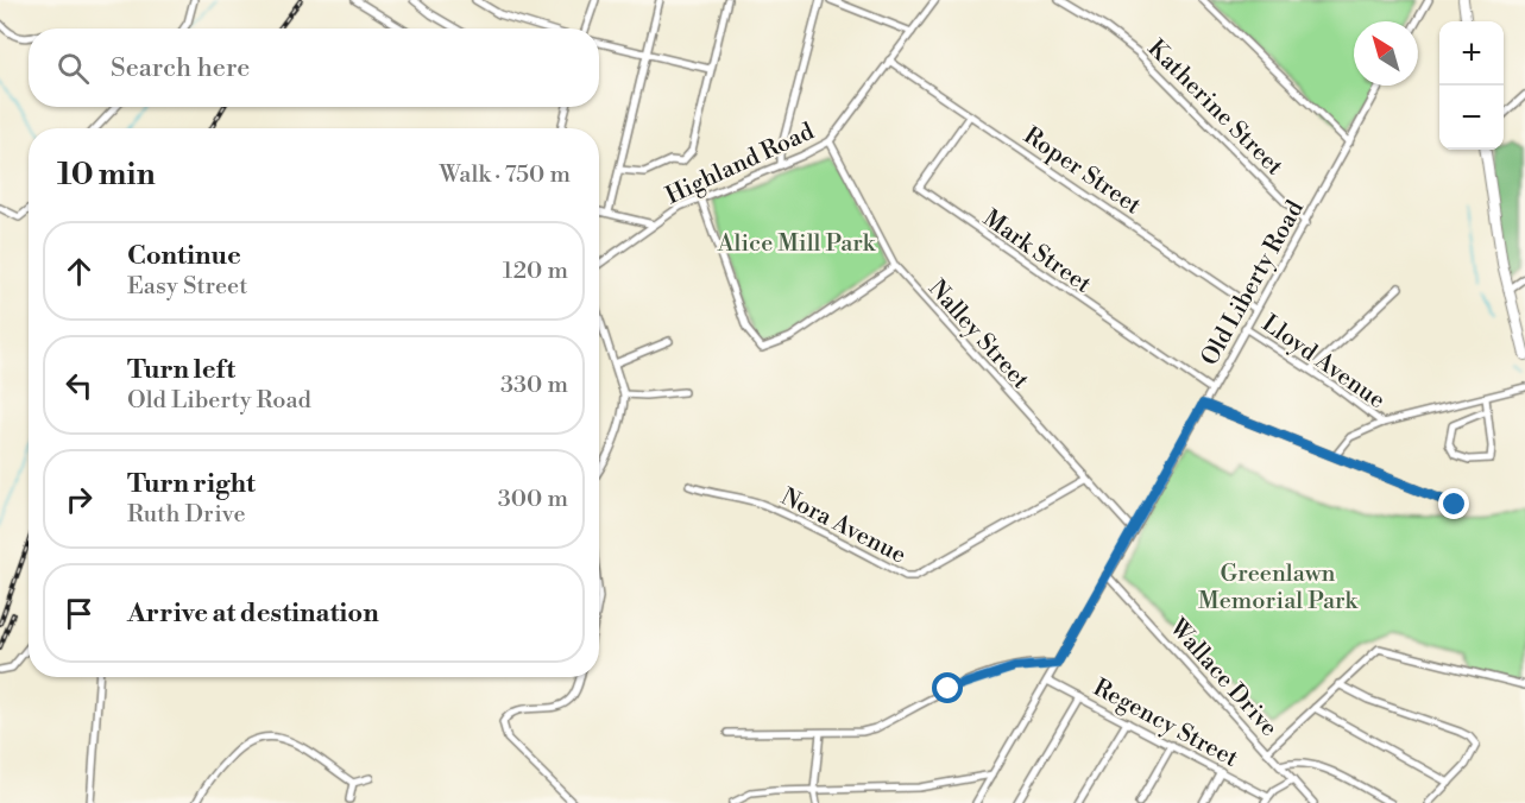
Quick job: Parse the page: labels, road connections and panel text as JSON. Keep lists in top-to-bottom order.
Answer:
{
  "streets": {
    "street": [
      "Katherine Street",
      "Highland Road",
      "Roper Street",
      "Mark Street",
      "Old Liberty Road",
      "Nalley Street",
      "Lloyd Avenue",
      "Nora Avenue",
      "Wallace Drive",
      "Regency Street"
    ]
  },
  "crossings": [
    ["Katherine Street", "Old Liberty Road"],
    ["Highland Road", "Roper Street"],
    ["Highland Road", "Nalley Street"],
    ["Roper Street", "Mark Street"],
    ["Roper Street", "Old Liberty Road"],
    ["Mark Street", "Old Liberty Road"],
    ["Old Liberty Road", "Nalley Street"],
    ["Old Liberty Road", "Lloyd Avenue"],
    ["Old Liberty Road", "Wallace Drive"],
    ["Old Liberty Road", "Regency Street"],
    ["Nalley Street", "Nora Avenue"]
  ],
  "parks": ["Alice Mill Park", "Greenlawn Memorial Park"],
  "north": "top left",
  "page": {
    "map_buttons": ["+", "−"],
    "search": "Search here",
    "heading": ["10 min", "Walk · 750 m"],
    "list": [
      ["Continue", "Easy Street", "120 m"],
      ["Turn left", "Old Liberty Road", "330 m"],
      ["Turn right", "Ruth Drive", "300 m"],
      "Arrive at destination"
    ]
  }
}
